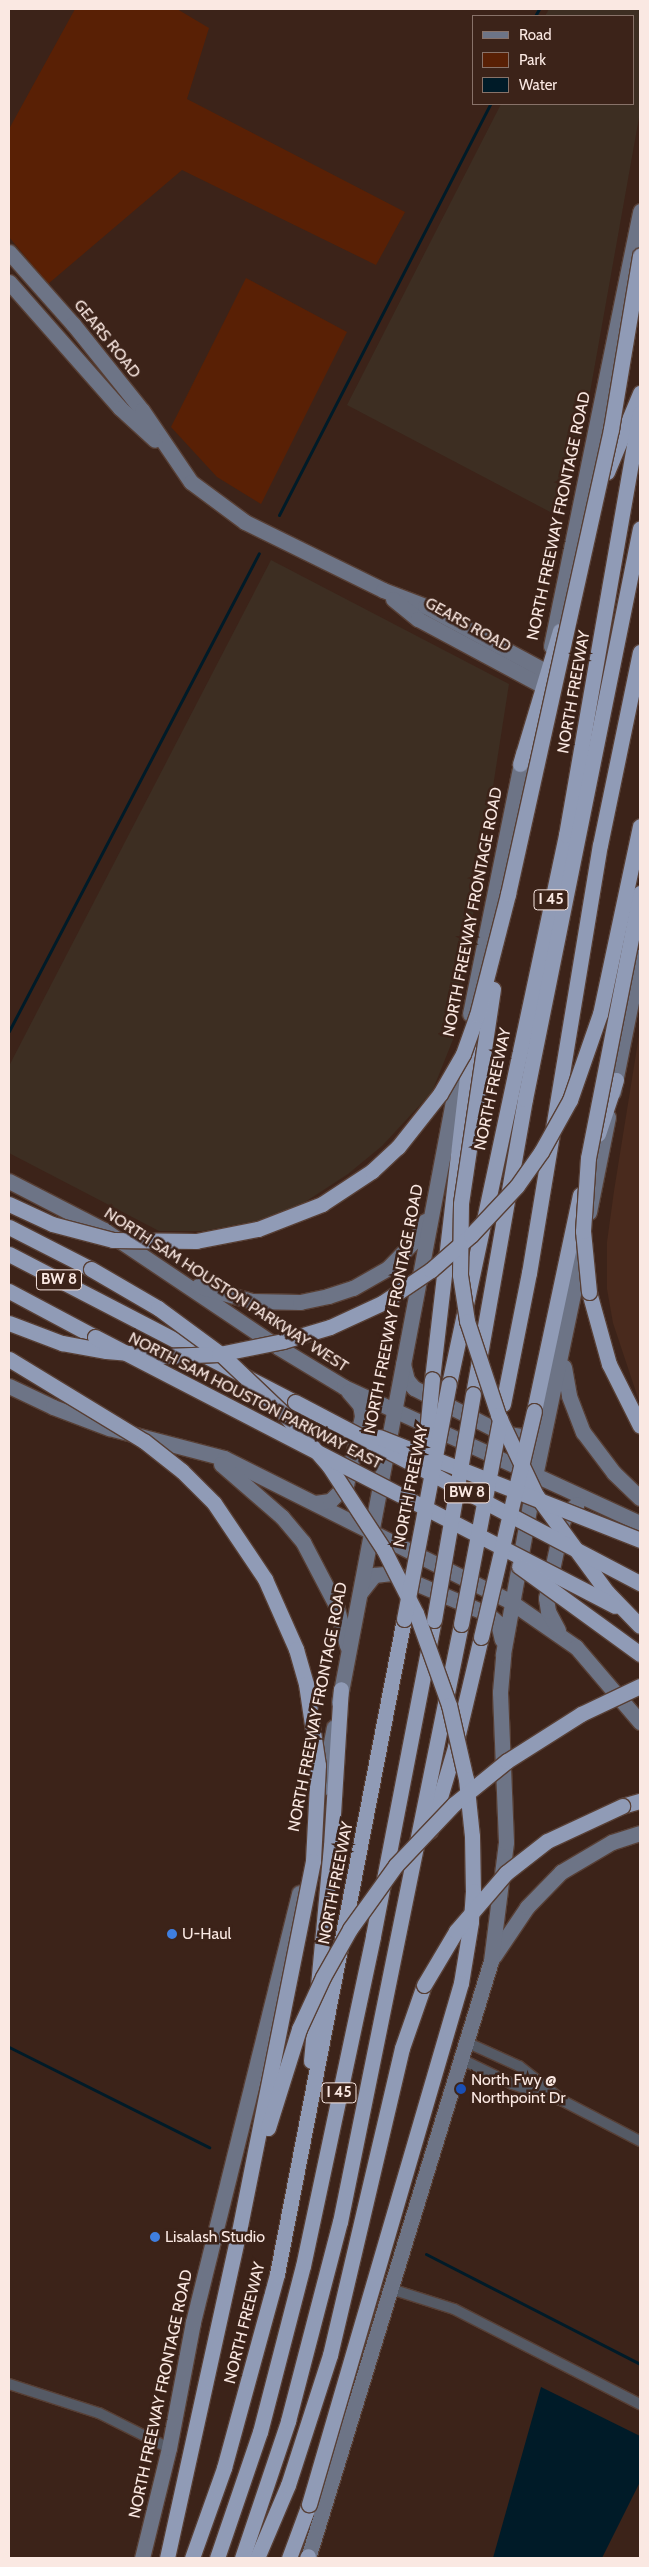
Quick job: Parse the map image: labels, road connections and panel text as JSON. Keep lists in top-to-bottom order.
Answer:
{
  "streets": {
    "highway": [
      "NORTH FREEWAY",
      "I 45",
      "BW 8",
      "NORTH SAM HOUSTON PARKWAY EAST"
    ],
    "main road": ["GEARS ROAD", "NORTH FREEWAY FRONTAGE ROAD", "NORTH SAM HOUSTON PARKWAY WEST"]
  },
  "crossings": [
    ["GEARS ROAD", "NORTH FREEWAY FRONTAGE ROAD"],
    ["NORTH FREEWAY FRONTAGE ROAD", "NORTH SAM HOUSTON PARKWAY WEST"]
  ],
  "places": ["U-Haul", "North Fwy @ Northpoint Dr", "Lisalash Studio"],
  "legend": ["Road", "Park", "Water"]
}
